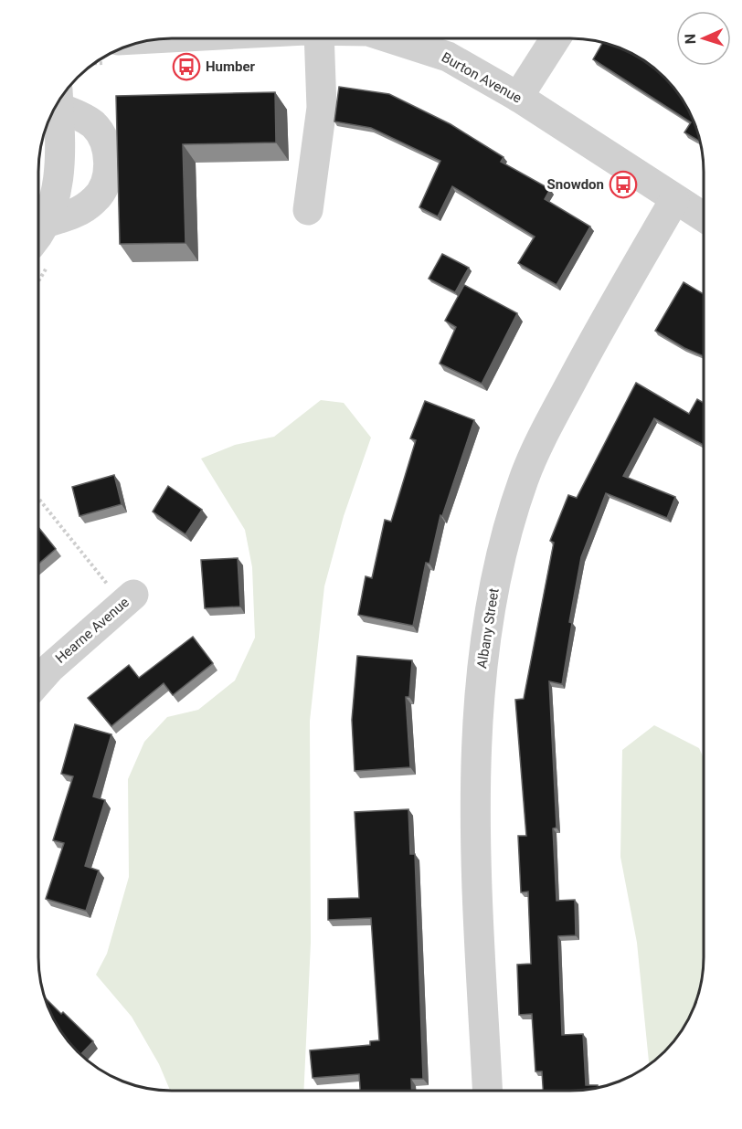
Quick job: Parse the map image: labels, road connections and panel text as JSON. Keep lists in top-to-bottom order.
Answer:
{
  "streets": {
    "street": ["Burton Avenue", "Albany Street", "Hearne Avenue"]
  },
  "crossings": [
    ["Burton Avenue", "Albany Street"]
  ],
  "places": {
    "bus stop": ["Humber", "Snowdon"]
  },
  "north": "left"
}
